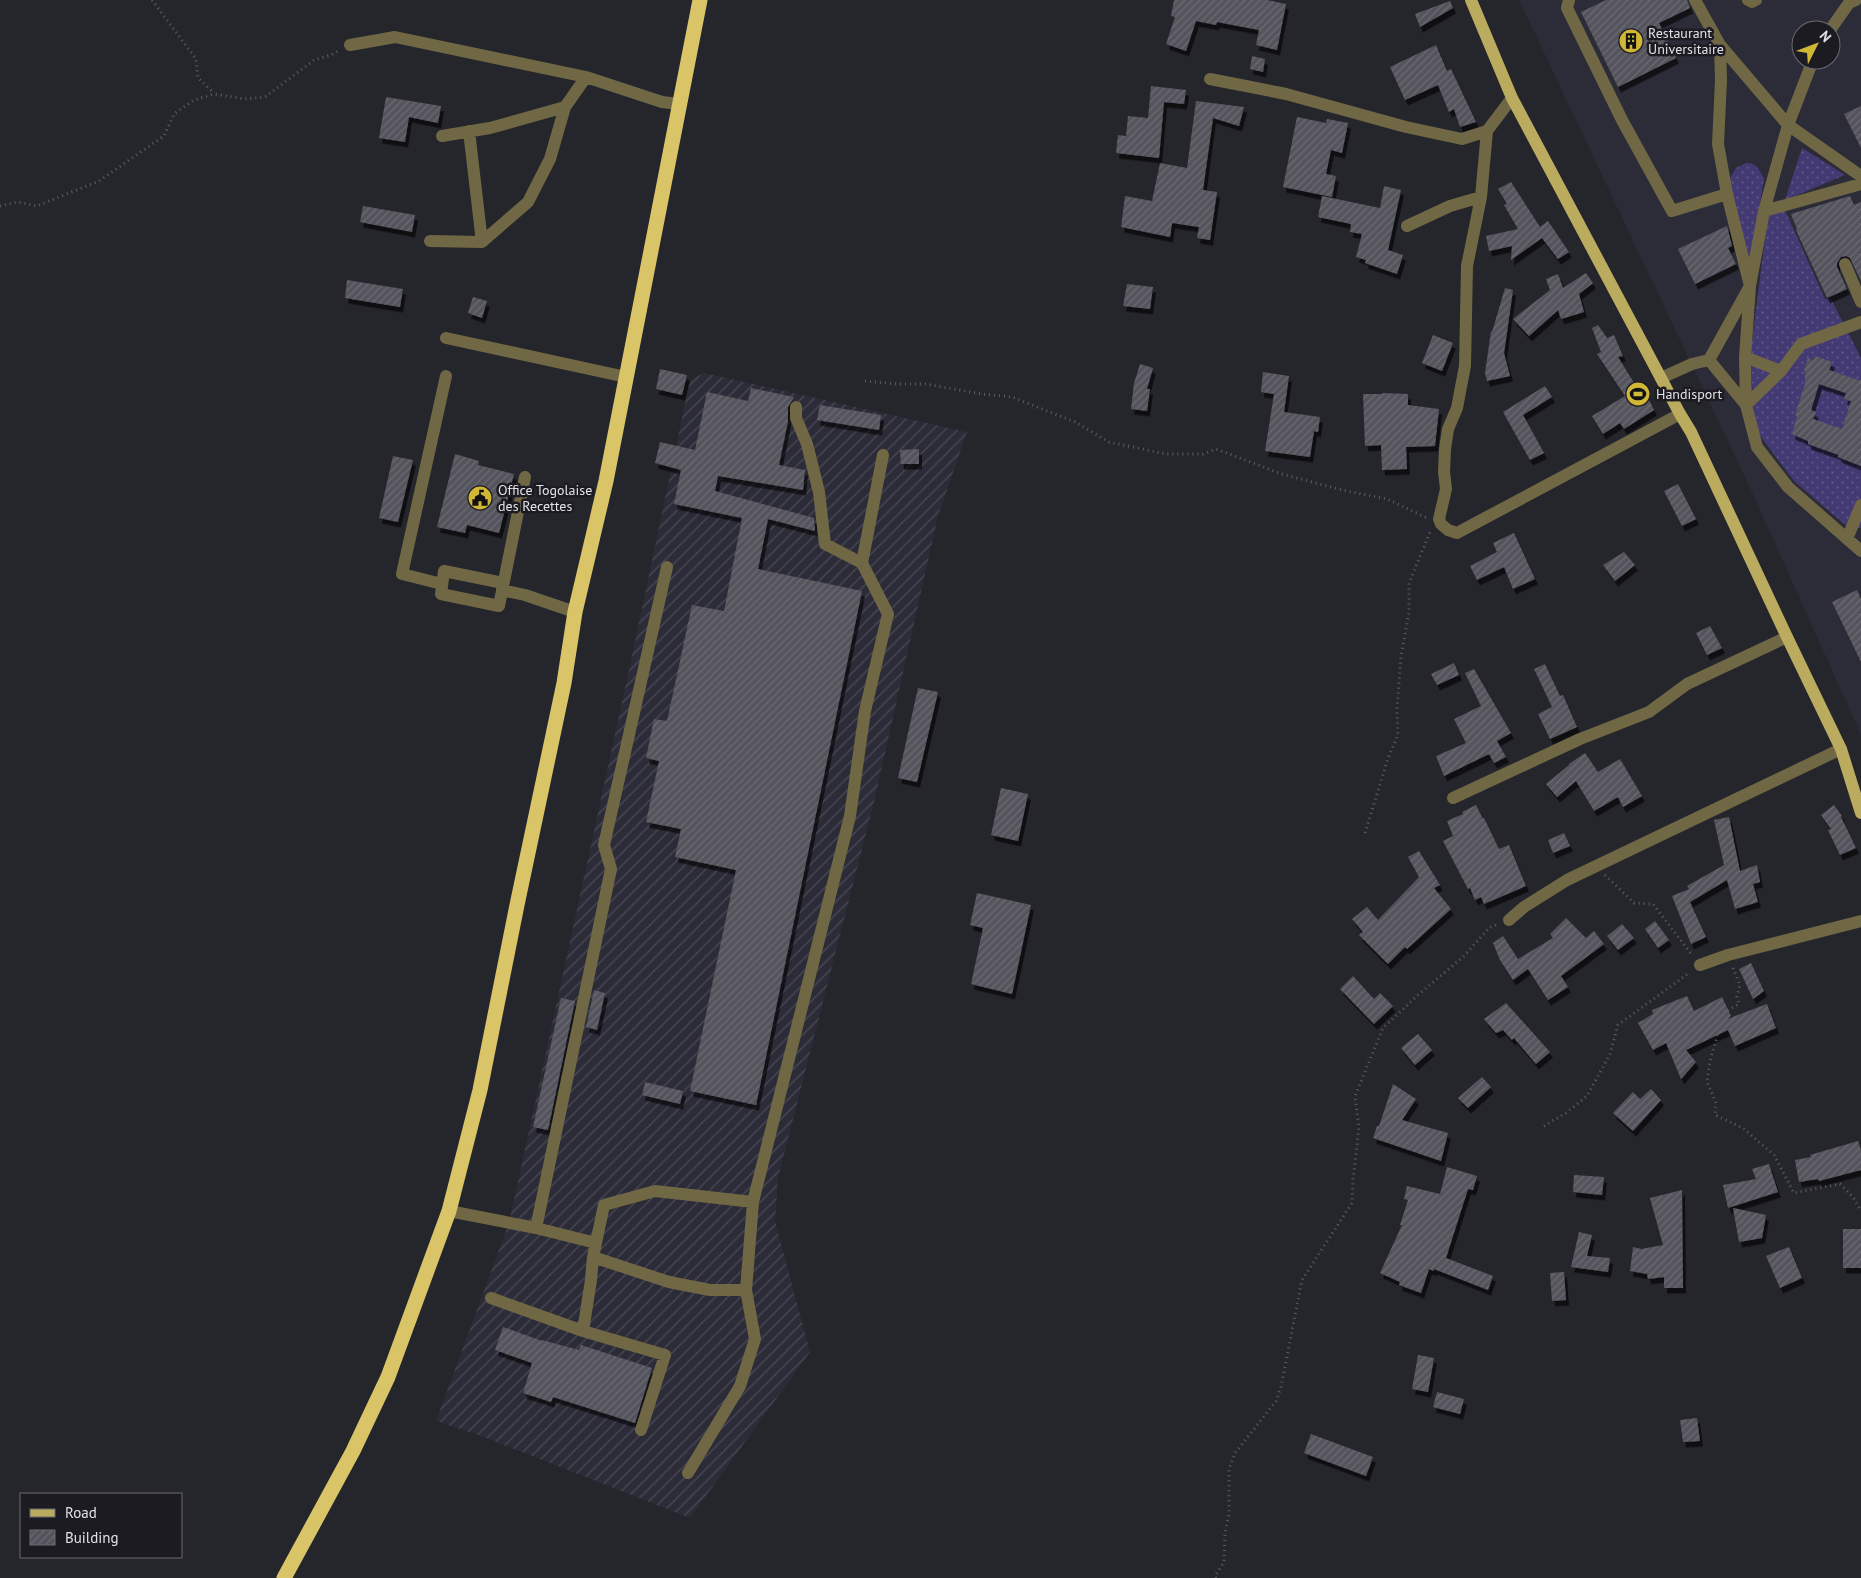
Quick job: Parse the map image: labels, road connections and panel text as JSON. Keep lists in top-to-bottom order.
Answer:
{
  "places": {
    "building": ["Restaurant Universitaire"],
    "sports": ["Handisport"],
    "public building": ["Office Togolaise des Recettes"]
  },
  "legend": ["Road", "Building"],
  "north": "top right"
}
